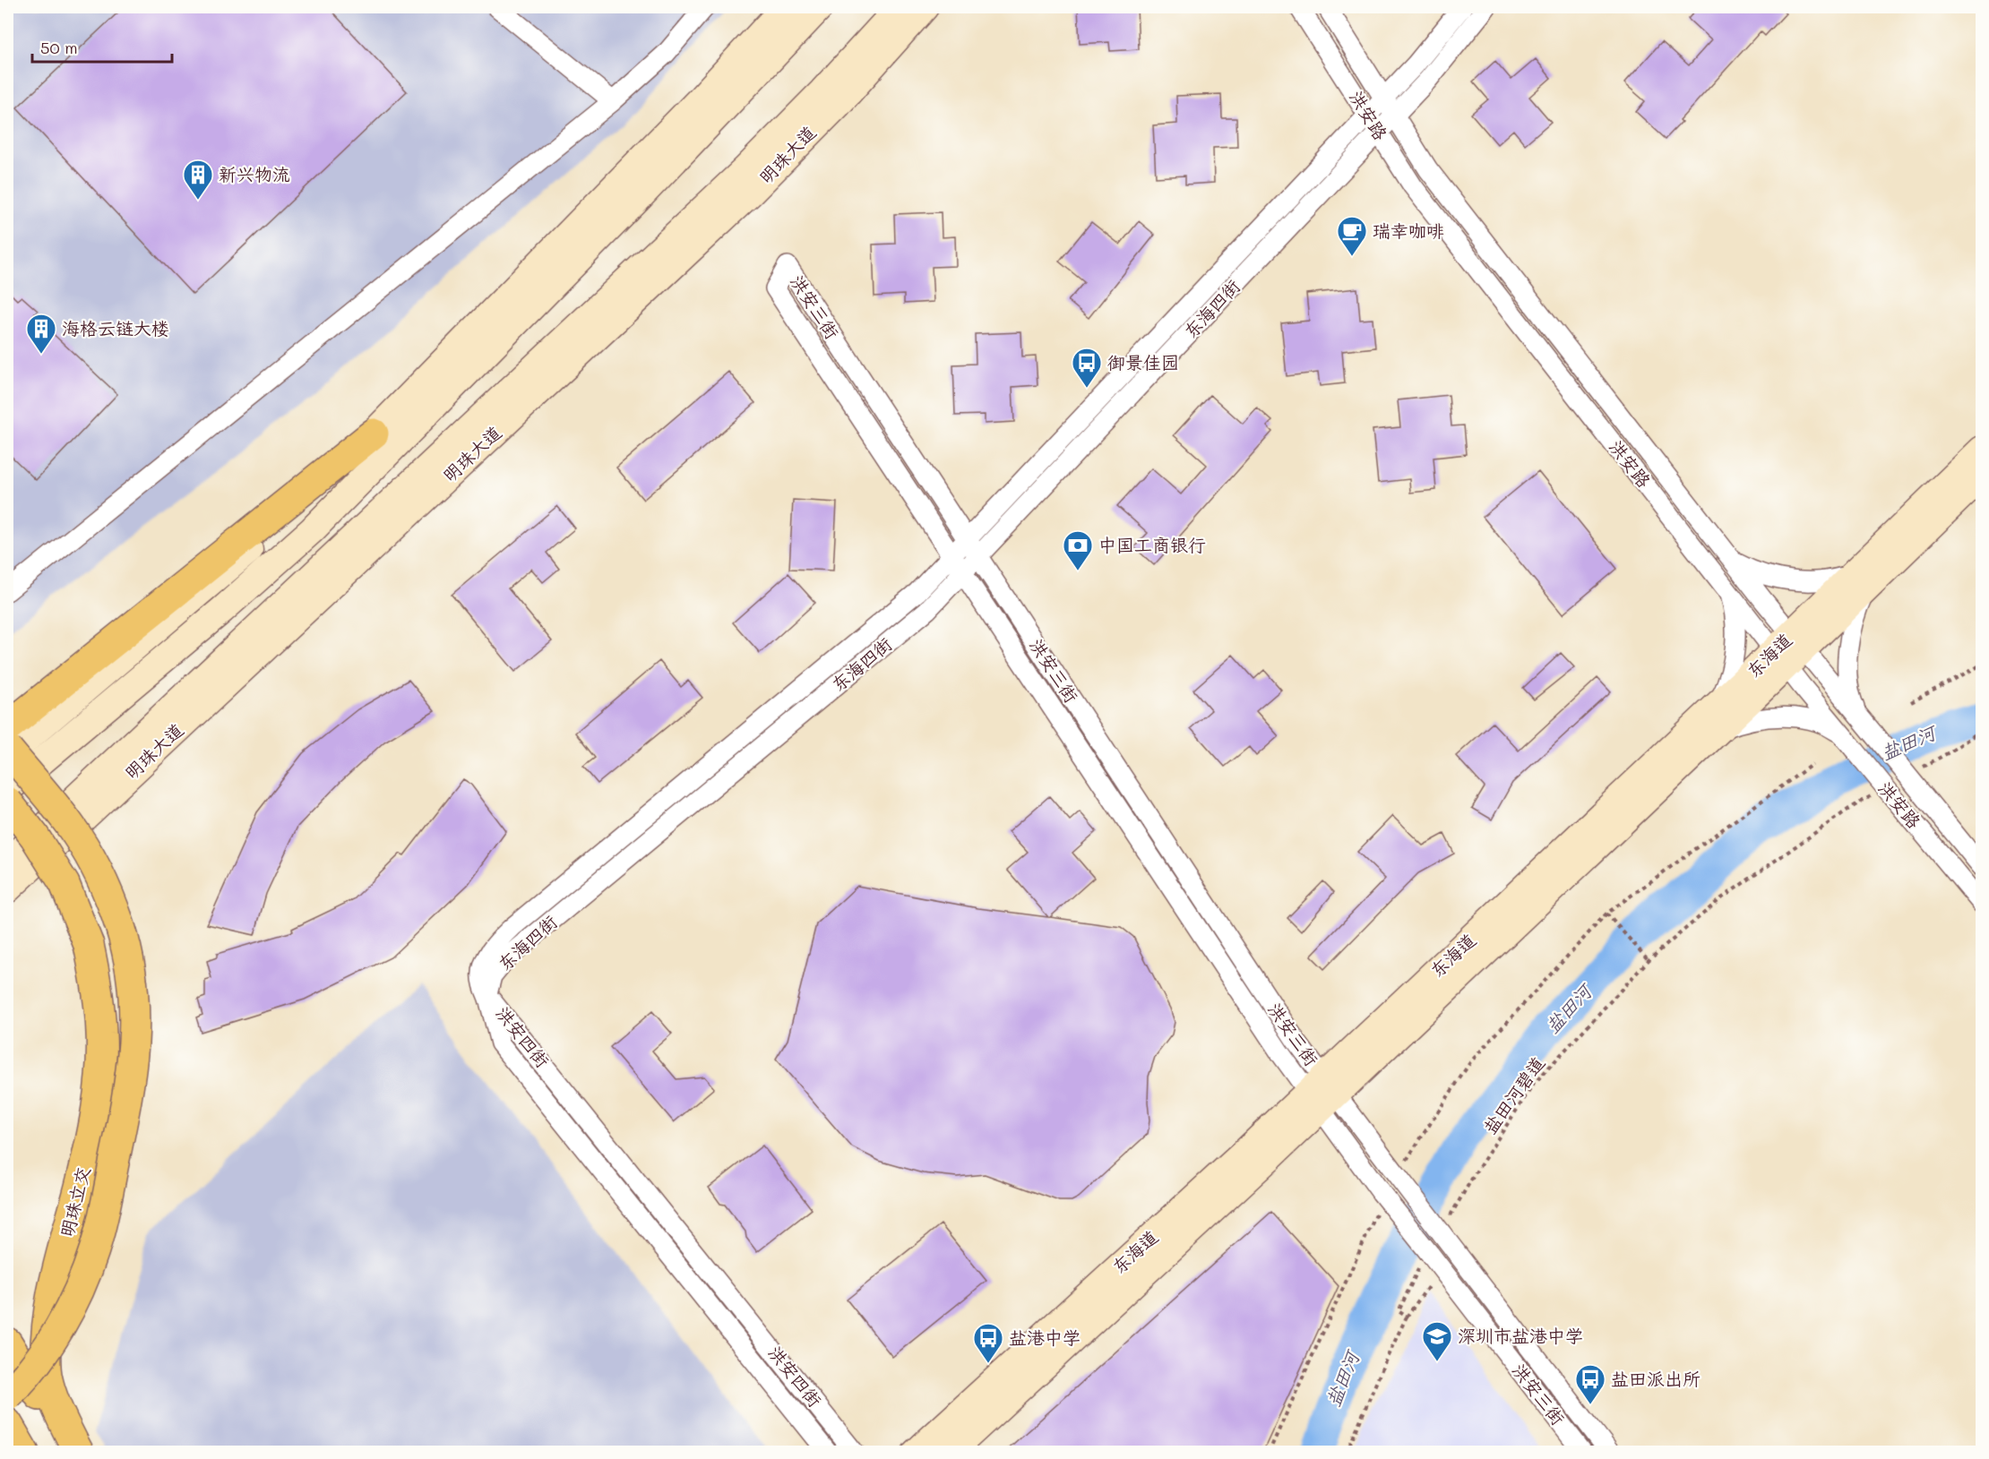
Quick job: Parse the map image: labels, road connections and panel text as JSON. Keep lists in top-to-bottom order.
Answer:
{
  "streets": {
    "main road": ["明珠立交"],
    "street": [
      "洪安路",
      "明珠大道",
      "洪安三街",
      "东海四街",
      "东海道",
      "洪安四街"
    ],
    "path": ["盐田河碧道"]
  },
  "crossings": [
    ["洪安路", "东海四街"],
    ["洪安路", "东海道"],
    ["洪安路", "盐田河碧道"],
    ["洪安三街", "东海四街"],
    ["洪安三街", "东海道"],
    ["洪安三街", "盐田河碧道"],
    ["东海四街", "洪安四街"]
  ],
  "water": ["盐田河"],
  "places": {
    "building": ["新兴物流", "海格云链大楼"],
    "cafe": ["瑞幸咖啡"],
    "bus stop": ["御景佳园", "盐港中学", "盐田派出所"],
    "bank": ["中国工商银行"],
    "school or university": ["深圳市盐港中学"]
  },
  "scale_bar": "50 m"
}
